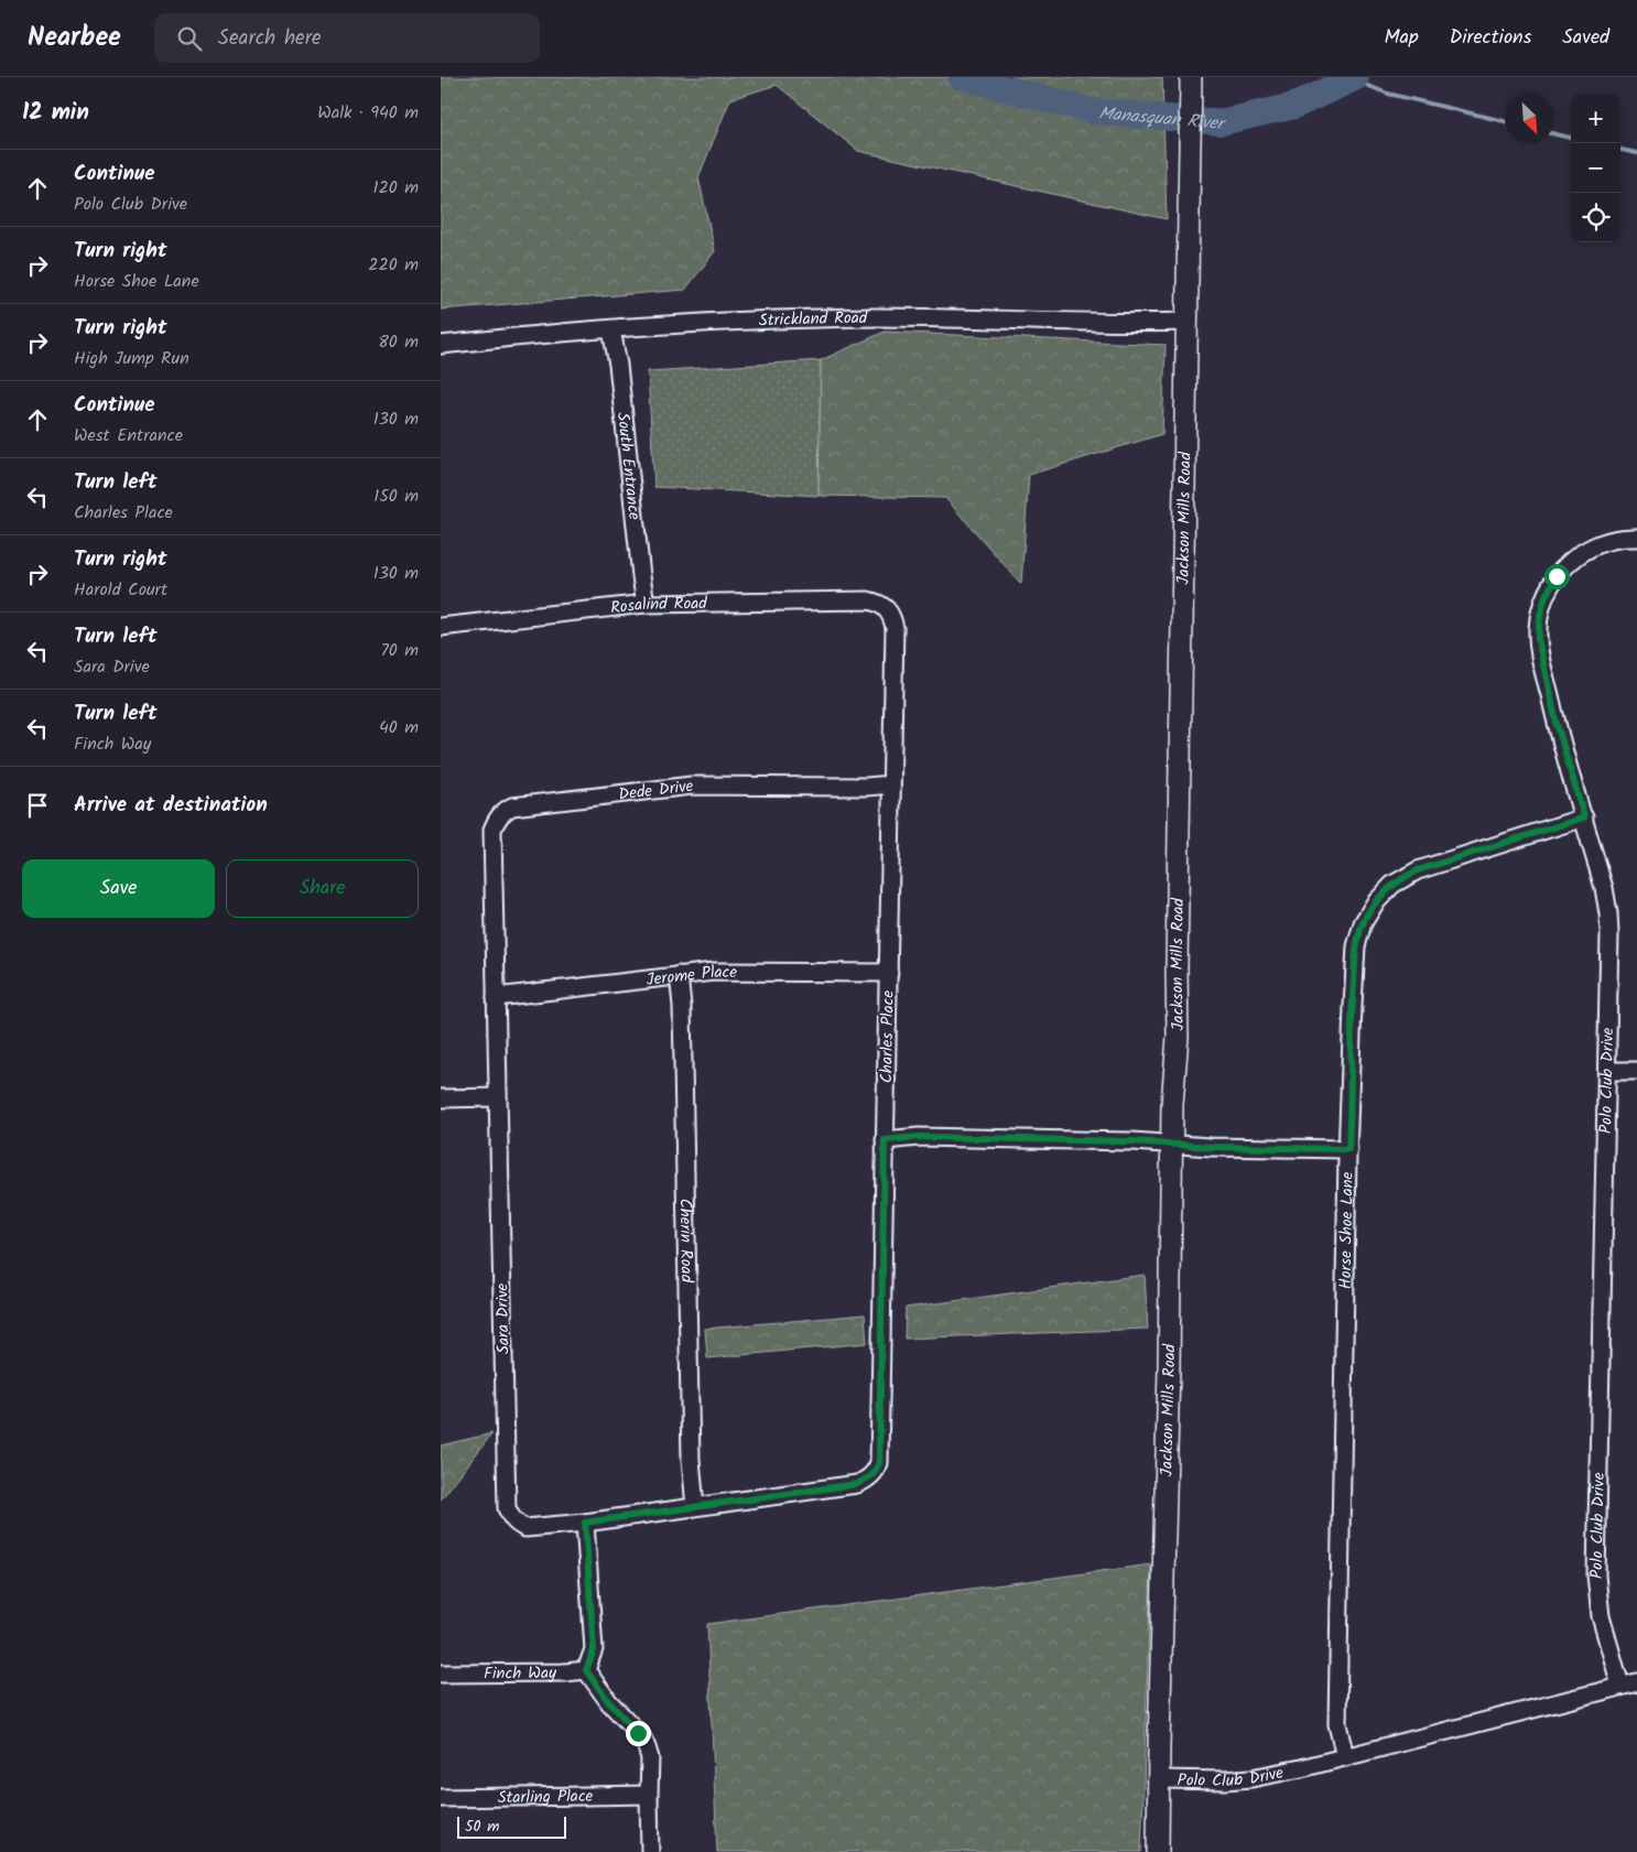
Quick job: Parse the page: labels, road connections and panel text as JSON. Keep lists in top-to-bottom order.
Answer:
{
  "streets": {
    "main road": ["Jackson Mills Road"],
    "street": [
      "Strickland Road",
      "South Entrance",
      "Rosalind Road",
      "Dede Drive",
      "Jerome Place",
      "Charles Place",
      "Polo Club Drive",
      "Horse Shoe Lane",
      "Cherin Road",
      "Sara Drive",
      "Finch Way",
      "Starling Place"
    ]
  },
  "crossings": [
    ["Strickland Road", "South Entrance"],
    ["Strickland Road", "Jackson Mills Road"],
    ["South Entrance", "Rosalind Road"],
    ["Jackson Mills Road", "Polo Club Drive"],
    ["Rosalind Road", "Charles Place"],
    ["Dede Drive", "Charles Place"],
    ["Dede Drive", "Sara Drive"],
    ["Jerome Place", "Charles Place"],
    ["Jerome Place", "Cherin Road"],
    ["Jerome Place", "Sara Drive"],
    ["Charles Place", "Cherin Road"],
    ["Polo Club Drive", "Horse Shoe Lane"]
  ],
  "water": ["Manasquan River"],
  "scale_bar": "50 m",
  "north": "bottom right",
  "page": {
    "header": "Nearbee",
    "search": "Search here",
    "nav": ["Map", "Directions", "Saved"],
    "heading": ["12 min", "Walk · 940 m"],
    "map_buttons": ["+", "−"],
    "list": [
      ["Continue", "Polo Club Drive", "120 m"],
      ["Turn right", "Horse Shoe Lane", "220 m"],
      ["Turn right", "High Jump Run", "80 m"],
      ["Continue", "West Entrance", "130 m"],
      ["Turn left", "Charles Place", "150 m"],
      ["Turn right", "Harold Court", "130 m"],
      ["Turn left", "Sara Drive", "70 m"],
      ["Turn left", "Finch Way", "40 m"],
      "Arrive at destination"
    ],
    "buttons": ["Save", "Share"],
    "scale": "50 m"
  }
}
